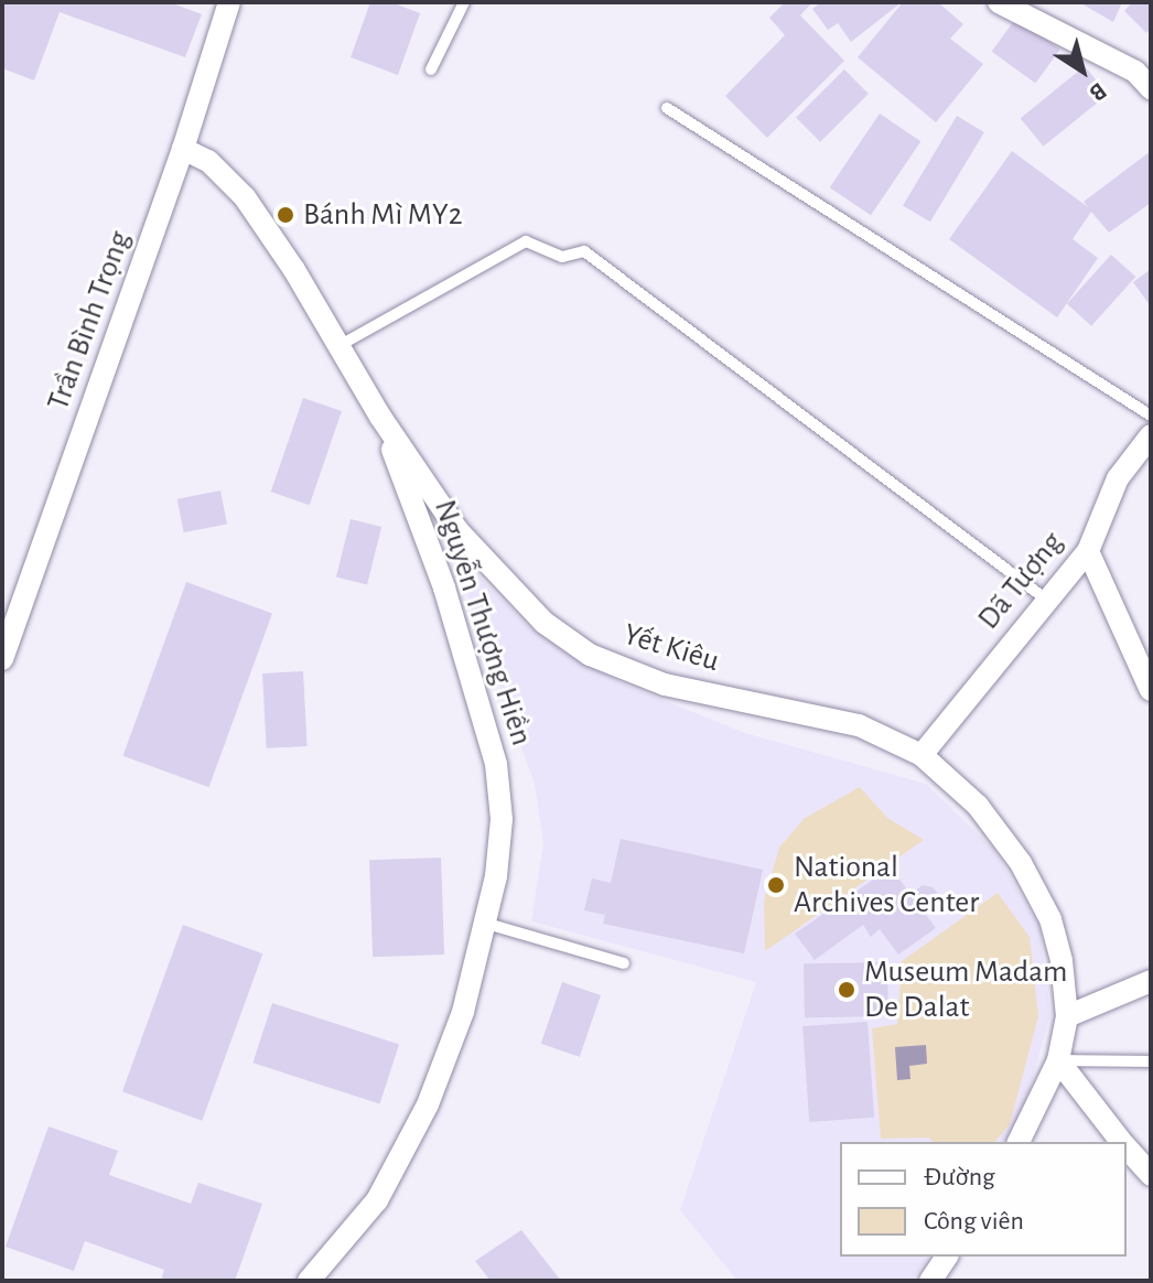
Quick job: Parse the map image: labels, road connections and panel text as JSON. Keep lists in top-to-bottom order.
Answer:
{
  "streets": {
    "street": [
      "Trần Bình Trọng",
      "Dã Tượng",
      "Nguyễn Thượng Hiền",
      "Yết Kiêu"
    ]
  },
  "crossings": [
    ["Trần Bình Trọng", "Yết Kiêu"],
    ["Dã Tượng", "Yết Kiêu"],
    ["Nguyễn Thượng Hiền", "Yết Kiêu"]
  ],
  "places": ["Bánh Mì MY2", "National Archives Center", "Museum Madam De Dalat"],
  "legend": ["Đường", "Công viên"],
  "north": "bottom right"
}
